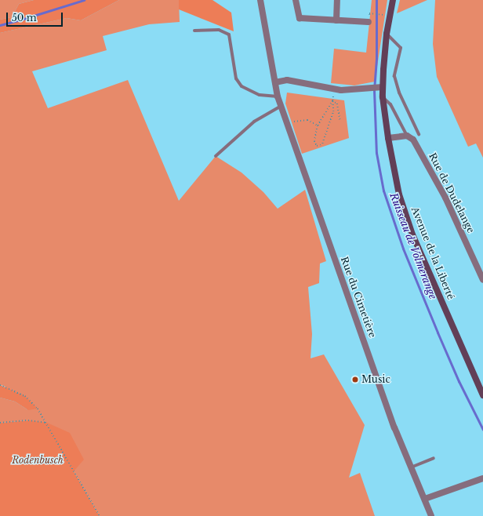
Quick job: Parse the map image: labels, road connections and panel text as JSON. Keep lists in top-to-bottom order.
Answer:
{
  "streets": {
    "main road": ["Avenue de la Liberté"],
    "street": ["Rue de Dudelange", "Rue du Cimetière"]
  },
  "water": ["Ruisseau de Volmerange"],
  "parks": ["Rodenbusch"],
  "places": ["Music"],
  "scale_bar": "50 m"
}
